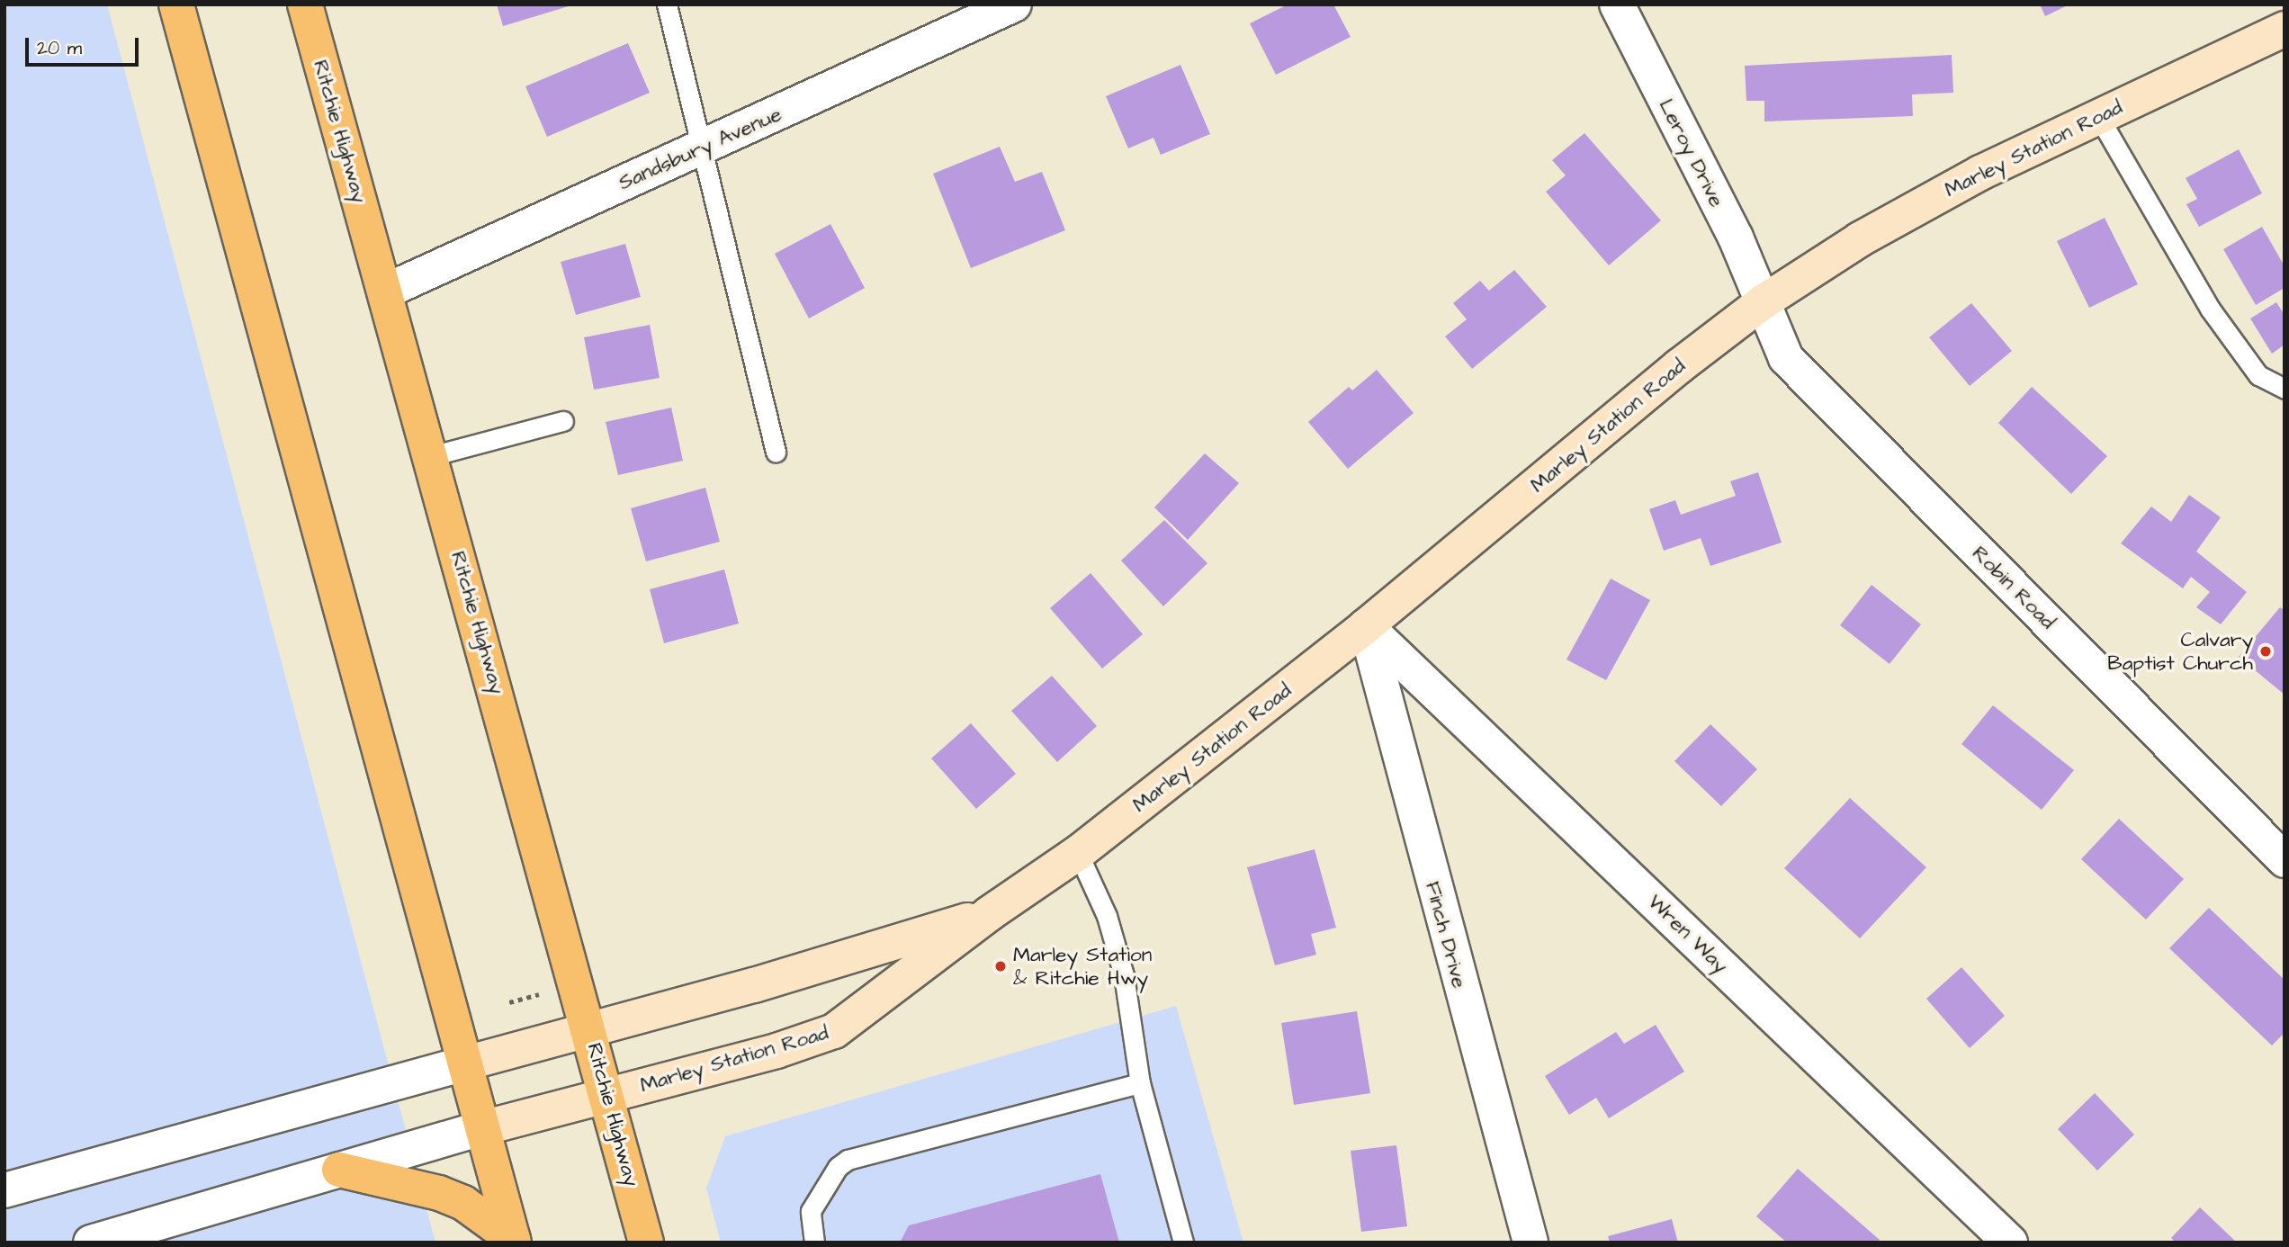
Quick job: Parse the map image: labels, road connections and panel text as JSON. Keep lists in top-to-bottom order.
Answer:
{
  "streets": {
    "main road": ["Ritchie Highway", "Marley Station Road"],
    "street": [
      "Sandsbury Avenue",
      "Leroy Drive",
      "Robin Road",
      "Wren Way",
      "Finch Drive"
    ]
  },
  "crossings": [
    ["Ritchie Highway", "Sandsbury Avenue"],
    ["Ritchie Highway", "Marley Station Road"],
    ["Marley Station Road", "Leroy Drive"],
    ["Marley Station Road", "Robin Road"],
    ["Marley Station Road", "Wren Way"],
    ["Marley Station Road", "Finch Drive"],
    ["Leroy Drive", "Robin Road"],
    ["Wren Way", "Finch Drive"]
  ],
  "places": ["Calvary Baptist Church", "Marley Station & Ritchie Hwy"],
  "scale_bar": "20 m"
}
